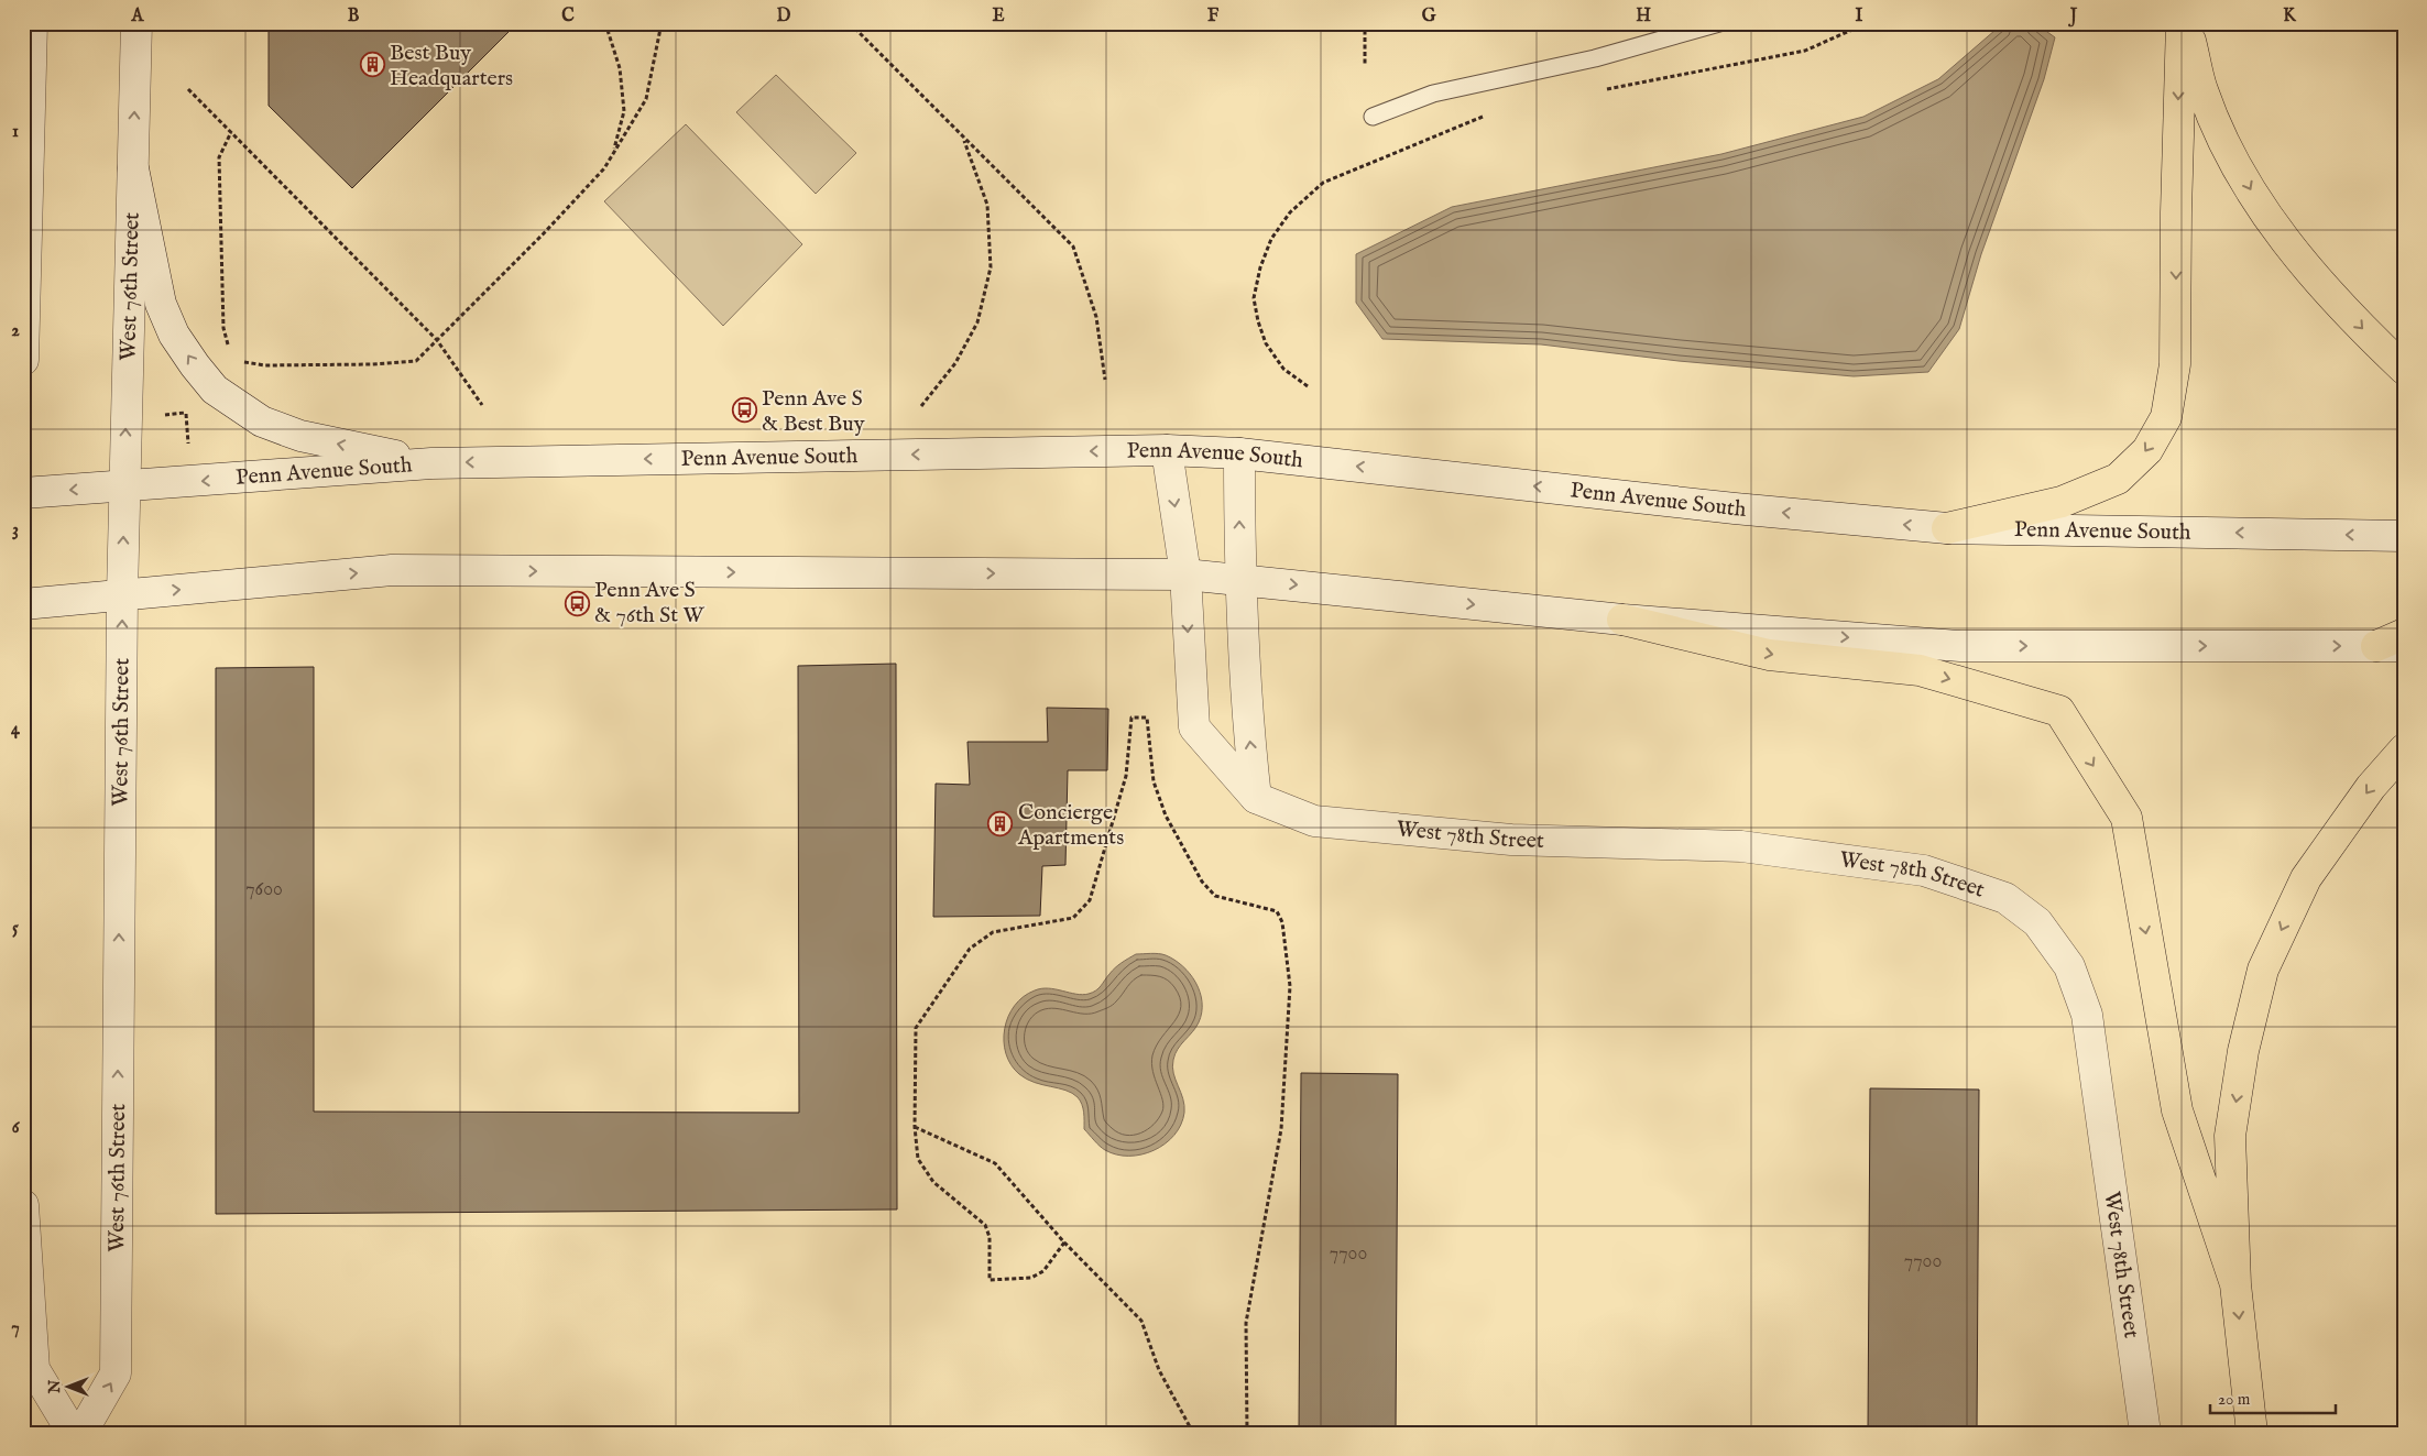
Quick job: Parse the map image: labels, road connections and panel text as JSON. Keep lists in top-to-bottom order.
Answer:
{
  "streets": {
    "main road": ["West 76th Street", "Penn Avenue South", "West 78th Street"]
  },
  "crossings": [
    ["West 76th Street", "Penn Avenue South"],
    ["Penn Avenue South", "West 78th Street"]
  ],
  "places": {
    "building": ["Best Buy Headquarters", "Concierge Apartments"],
    "bus stop": ["Penn Ave S & Best Buy", "Penn Ave S & 76th St W"]
  },
  "house_numbers": ["7600", "7700", "7700"],
  "scale_bar": "20 m",
  "north": "left",
  "grid": {
    "columns": [
      "A",
      "B",
      "C",
      "D",
      "E",
      "F",
      "G",
      "H",
      "I",
      "J",
      "K"
    ],
    "rows": [
      "1",
      "2",
      "3",
      "4",
      "5",
      "6",
      "7"
    ]
  }
}
